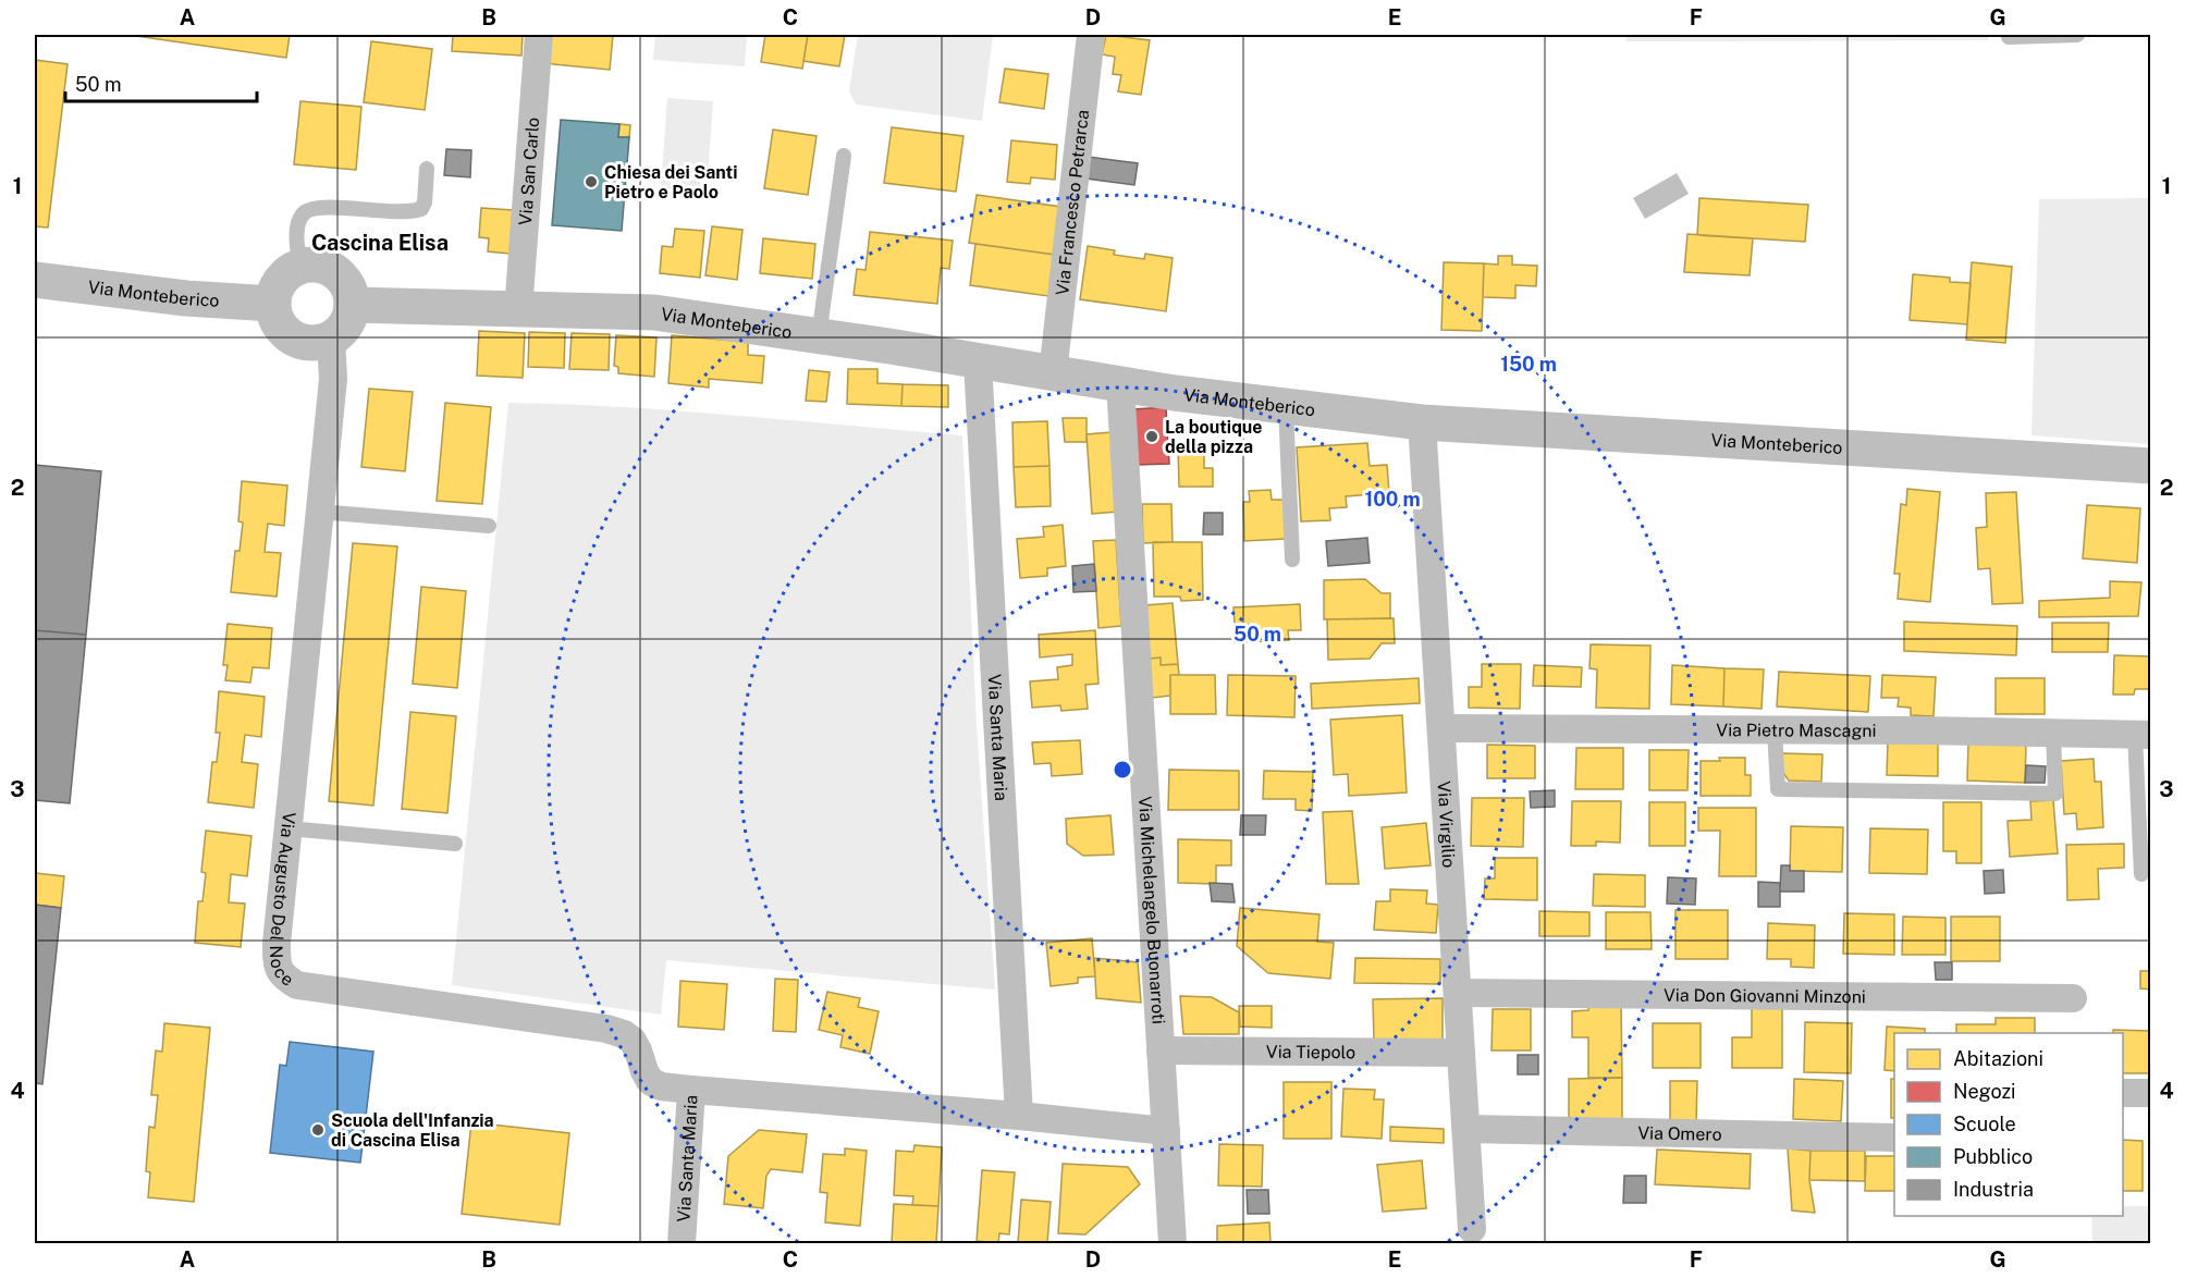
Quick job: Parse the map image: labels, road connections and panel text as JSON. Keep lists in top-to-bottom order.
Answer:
{
  "streets": {
    "street": [
      "Via San Carlo",
      "Via Francesco Petrarca",
      "Via Monteberico",
      "Via Pietro Mascagni",
      "Via Santa Maria",
      "Via Virgilio",
      "Via Augusto Del Noce",
      "Via Michelangelo Buonarroti",
      "Via Don Giovanni Minzoni",
      "Via Tiepolo",
      "Via Omero"
    ]
  },
  "crossings": [
    ["Via San Carlo", "Via Monteberico"],
    ["Via Francesco Petrarca", "Via Monteberico"],
    ["Via Monteberico", "Via Santa Maria"],
    ["Via Monteberico", "Via Virgilio"],
    ["Via Monteberico", "Via Augusto Del Noce"],
    ["Via Monteberico", "Via Michelangelo Buonarroti"],
    ["Via Pietro Mascagni", "Via Virgilio"],
    ["Via Santa Maria", "Via Augusto Del Noce"],
    ["Via Santa Maria", "Via Michelangelo Buonarroti"],
    ["Via Virgilio", "Via Don Giovanni Minzoni"],
    ["Via Virgilio", "Via Tiepolo"],
    ["Via Virgilio", "Via Omero"],
    ["Via Michelangelo Buonarroti", "Via Tiepolo"]
  ],
  "districts": ["Cascina Elisa"],
  "places": ["Chiesa dei Santi Pietro e Paolo", "La boutique della pizza", "Scuola dell'Infanzia di Cascina Elisa"],
  "legend": [
    "Abitazioni",
    "Negozi",
    "Scuole",
    "Pubblico",
    "Industria"
  ],
  "scale_bar": "50 m",
  "grid": {
    "columns": [
      "A",
      "B",
      "C",
      "D",
      "E",
      "F",
      "G"
    ],
    "rows": [
      "1",
      "2",
      "3",
      "4"
    ]
  },
  "rings": ["150 m", "100 m", "50 m"]
}
